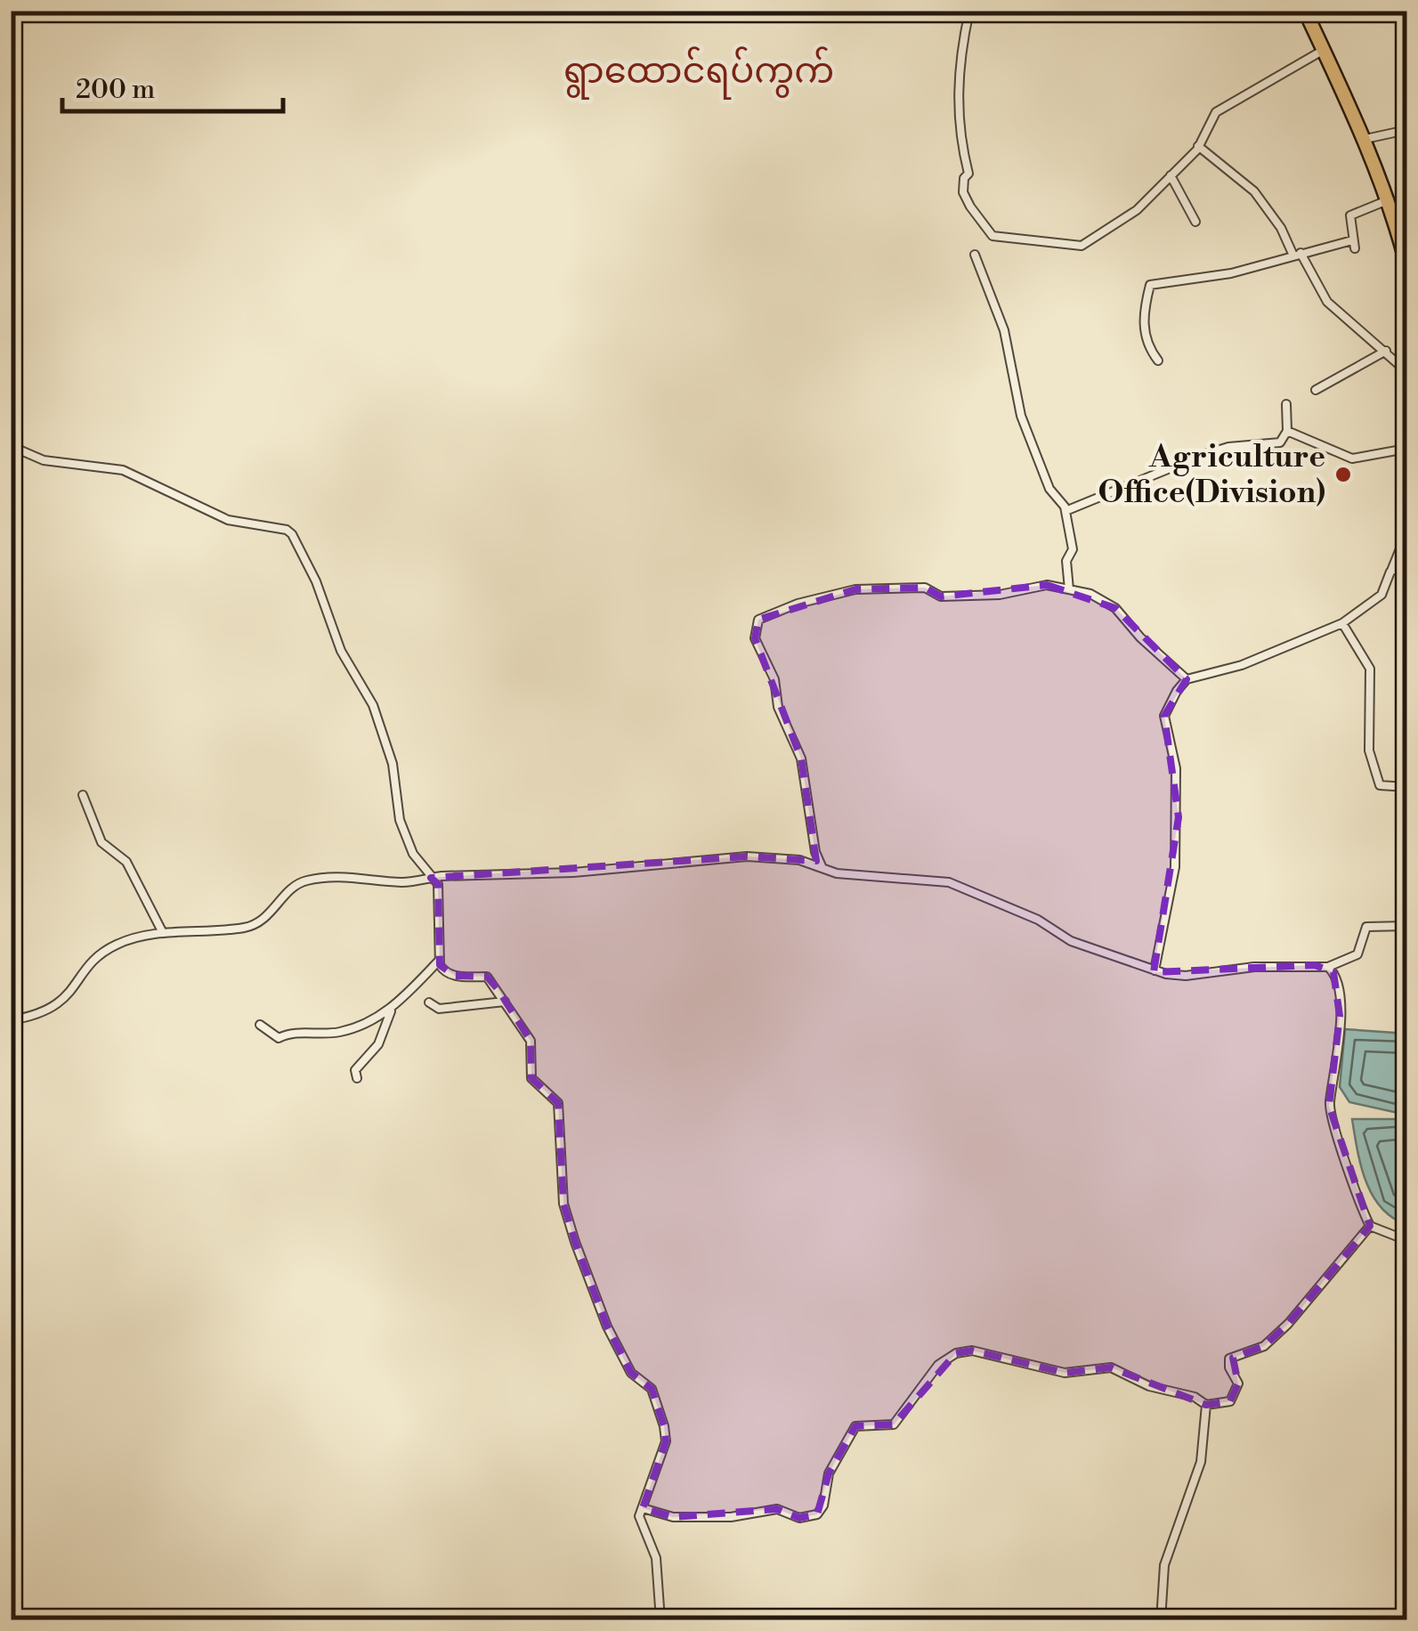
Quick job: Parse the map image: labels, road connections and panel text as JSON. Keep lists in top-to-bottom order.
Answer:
{
  "districts": ["ရွာထောင်ရပ်ကွက်"],
  "places": ["Agriculture Office(Division)"],
  "scale_bar": "200 m"
}
